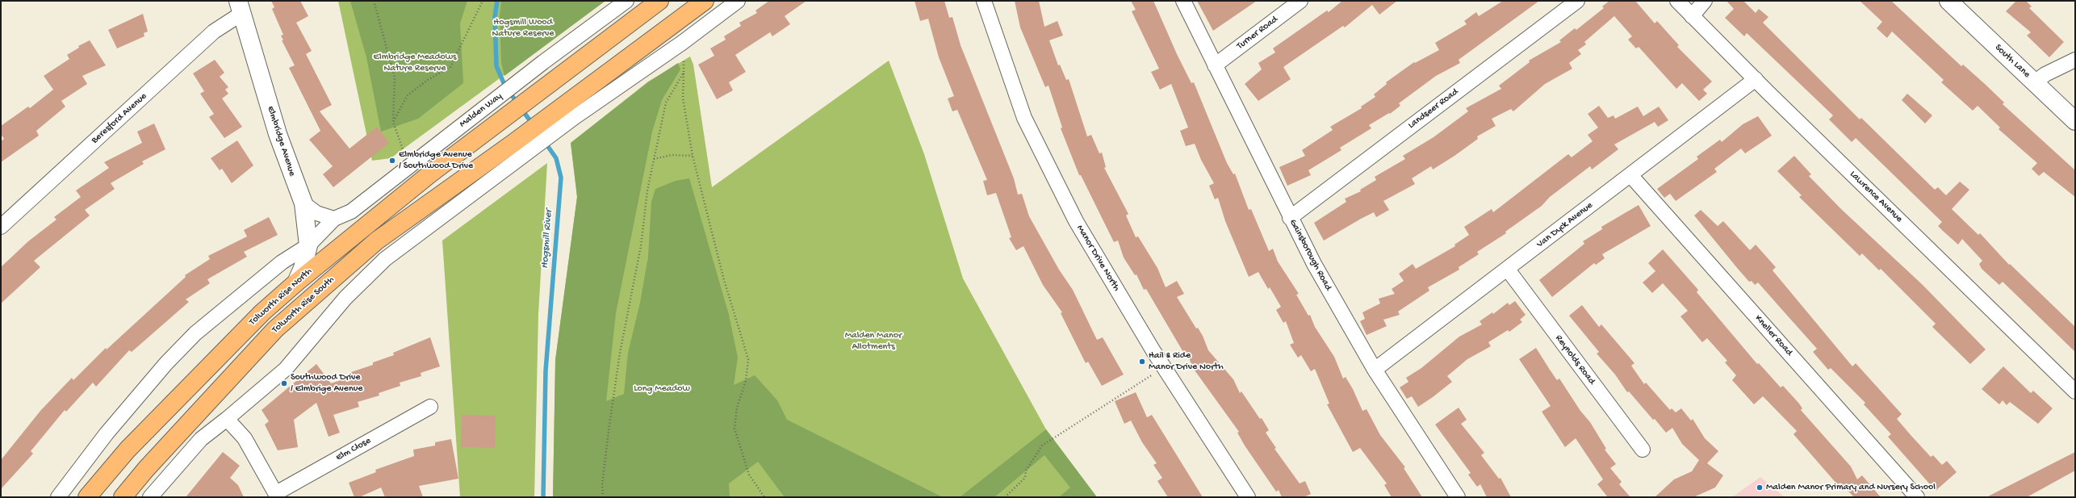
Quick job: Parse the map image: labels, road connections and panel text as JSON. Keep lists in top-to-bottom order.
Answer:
{
  "streets": {
    "highway": ["Malden Way", "Tolworth Rise North", "Tolworth Rise South"],
    "street": [
      "Turner Road",
      "South Lane",
      "Landseer Road",
      "Beresford Avenue",
      "Elmbridge Avenue",
      "Lawrence Avenue",
      "Van Dyck Avenue",
      "Gainsborough Road",
      "Manor Drive North",
      "Kneller Road",
      "Reynolds Road",
      "Elm Close"
    ]
  },
  "crossings": [
    ["Turner Road", "Gainsborough Road"],
    ["Landseer Road", "Gainsborough Road"],
    ["Malden Way", "Elmbridge Avenue"],
    ["Malden Way", "Tolworth Rise North"],
    ["Beresford Avenue", "Elmbridge Avenue"],
    ["Elmbridge Avenue", "Tolworth Rise North"],
    ["Lawrence Avenue", "Van Dyck Avenue"],
    ["Van Dyck Avenue", "Gainsborough Road"],
    ["Van Dyck Avenue", "Kneller Road"],
    ["Van Dyck Avenue", "Reynolds Road"]
  ],
  "water": ["Hogsmill River"],
  "parks": [
    "Hogsmill Wood Nature Reserve",
    "Elmbridge Meadows Nature Reserve",
    "Malden Manor Allotments",
    "Long Meadow"
  ],
  "places": [
    "Elmbridge Avenue / Southwood Drive",
    "Hail & Ride Manor Drive North",
    "Southwood Drive / Elmbrige Avenue",
    "Malden Manor Primary and Nursery School"
  ]
}
